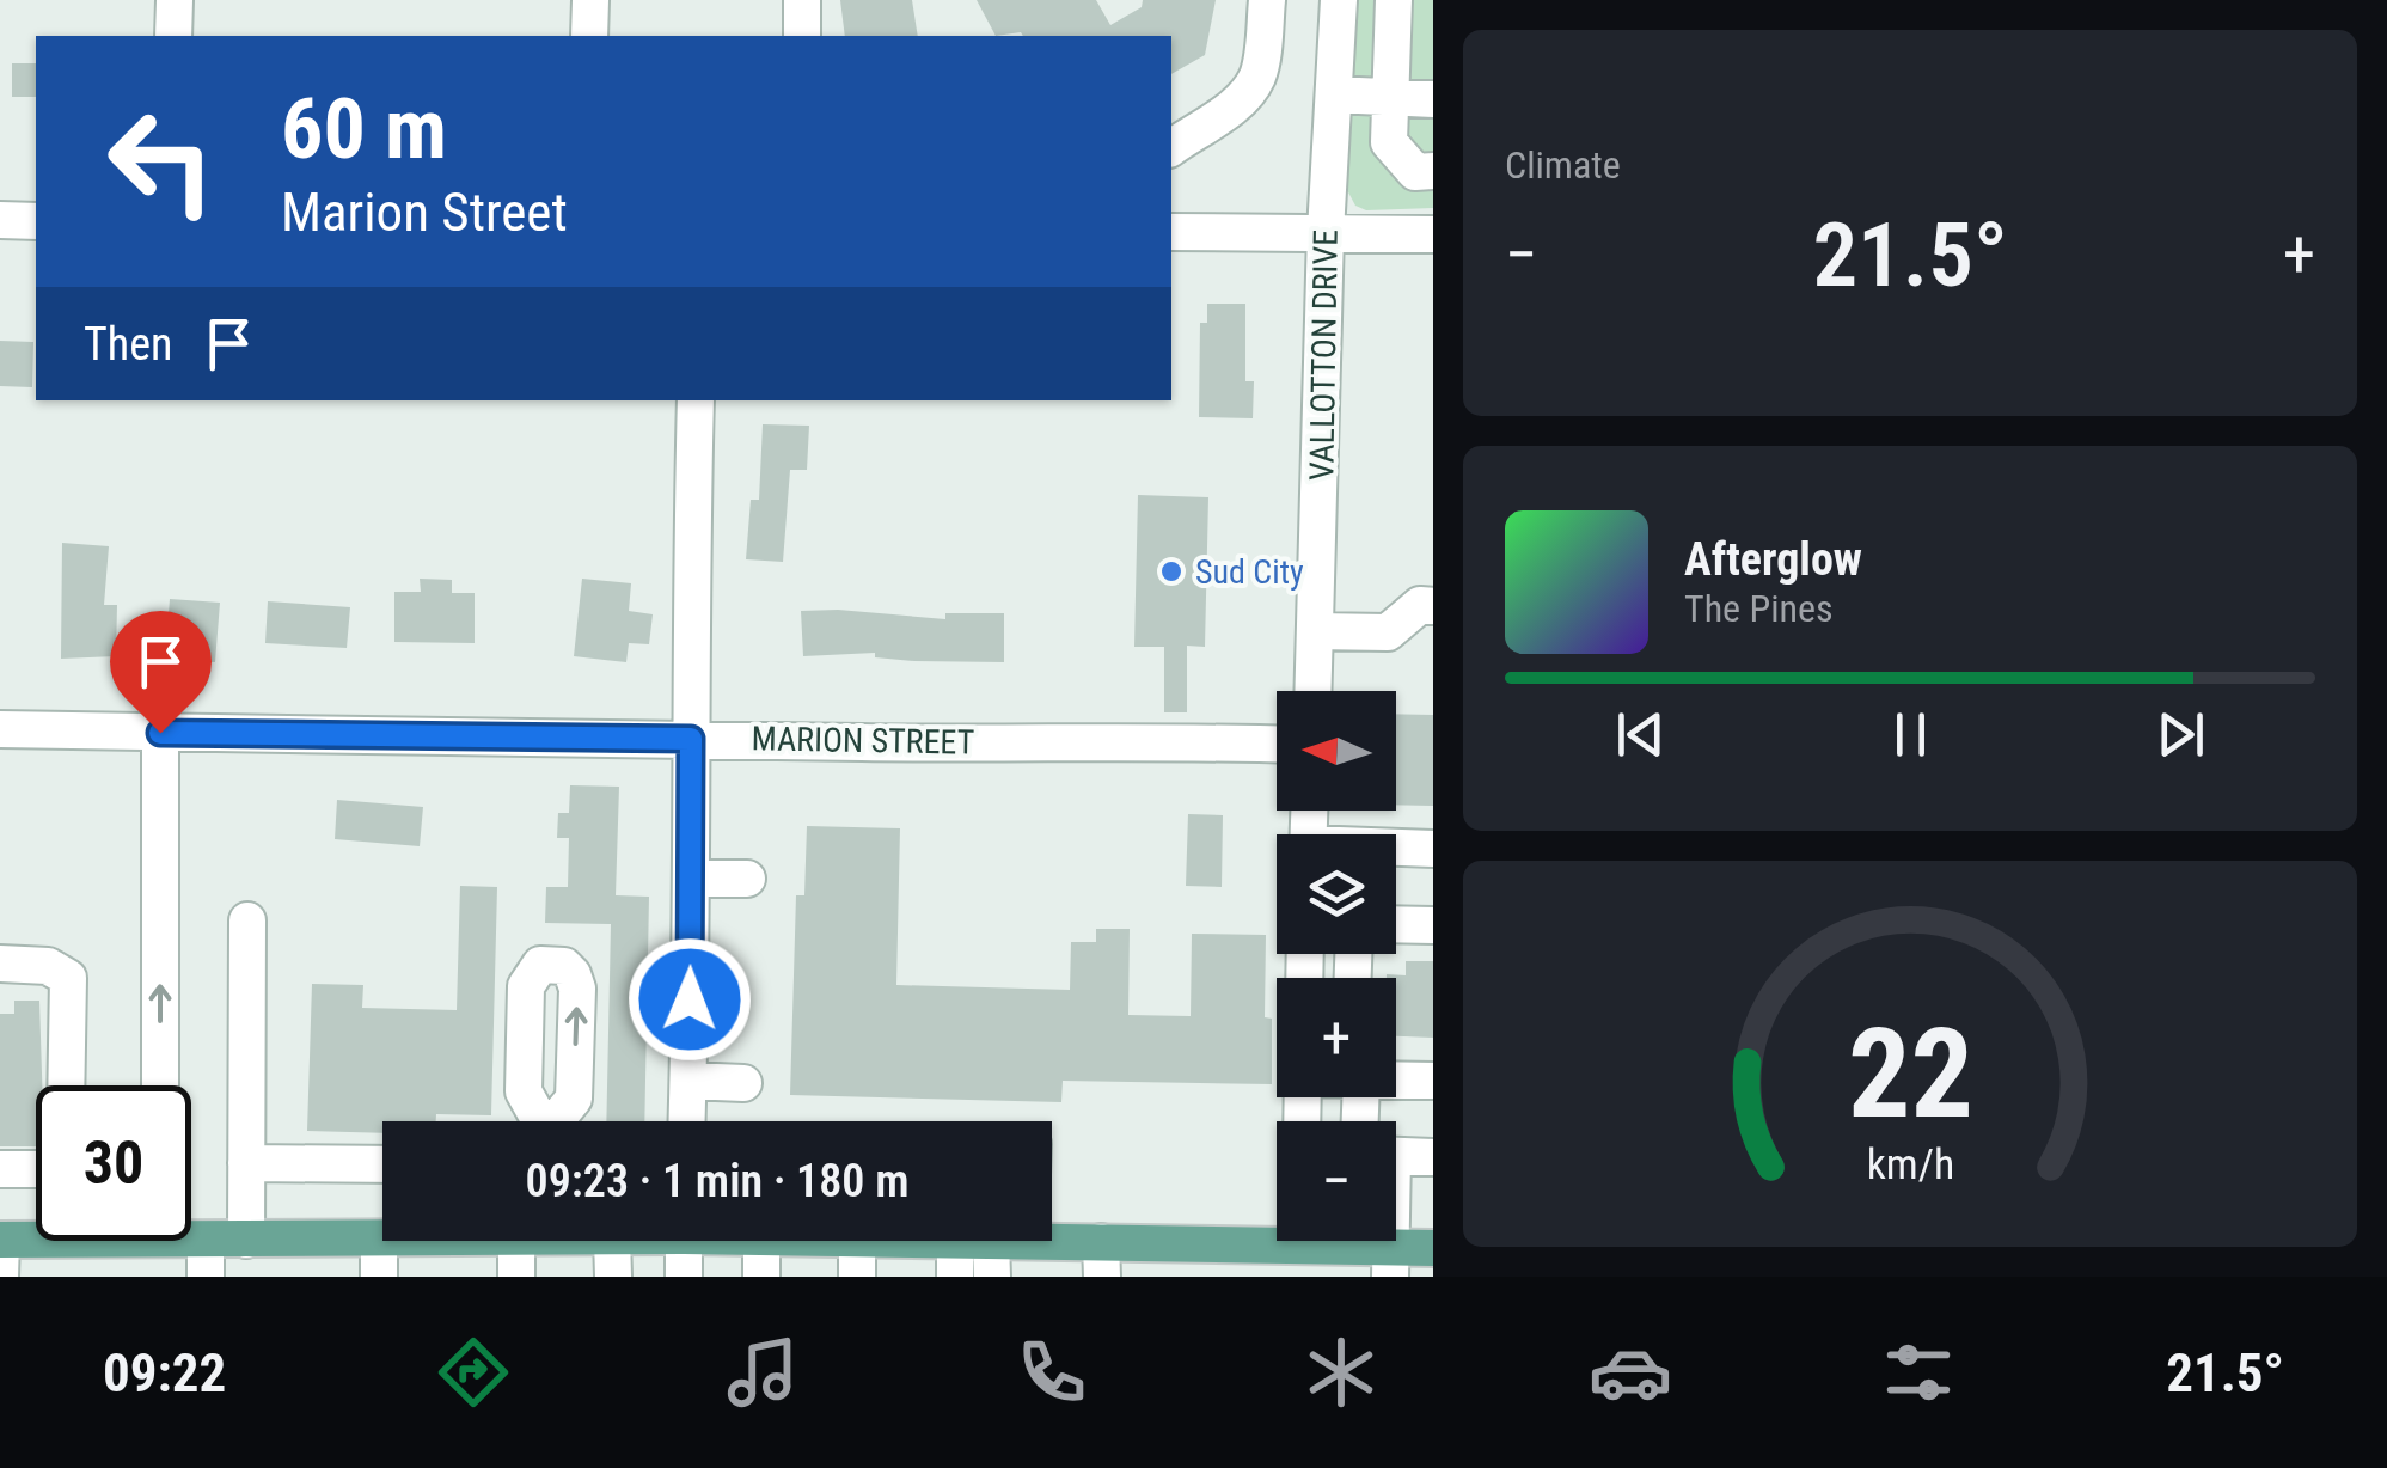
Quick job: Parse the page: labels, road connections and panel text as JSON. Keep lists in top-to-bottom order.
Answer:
{
  "streets": {
    "street": ["VALLOTTON DRIVE", "MARION STREET"]
  },
  "places": ["Sud City"],
  "north": "left",
  "page": {
    "tile": "Climate",
    "turn": ["60 m", "Marion Street"],
    "heat": ["−", "21.5°", "+"],
    "then": "Then",
    "song": ["Afterglow", "The Pines"],
    "map_buttons": ["+", "−"],
    "limit": "30",
    "trip": "09:23 · 1 min · 180 m",
    "tabs": ["09:22", "21.5°"],
    "gauge": ["22", "km/h"]
  }
}
